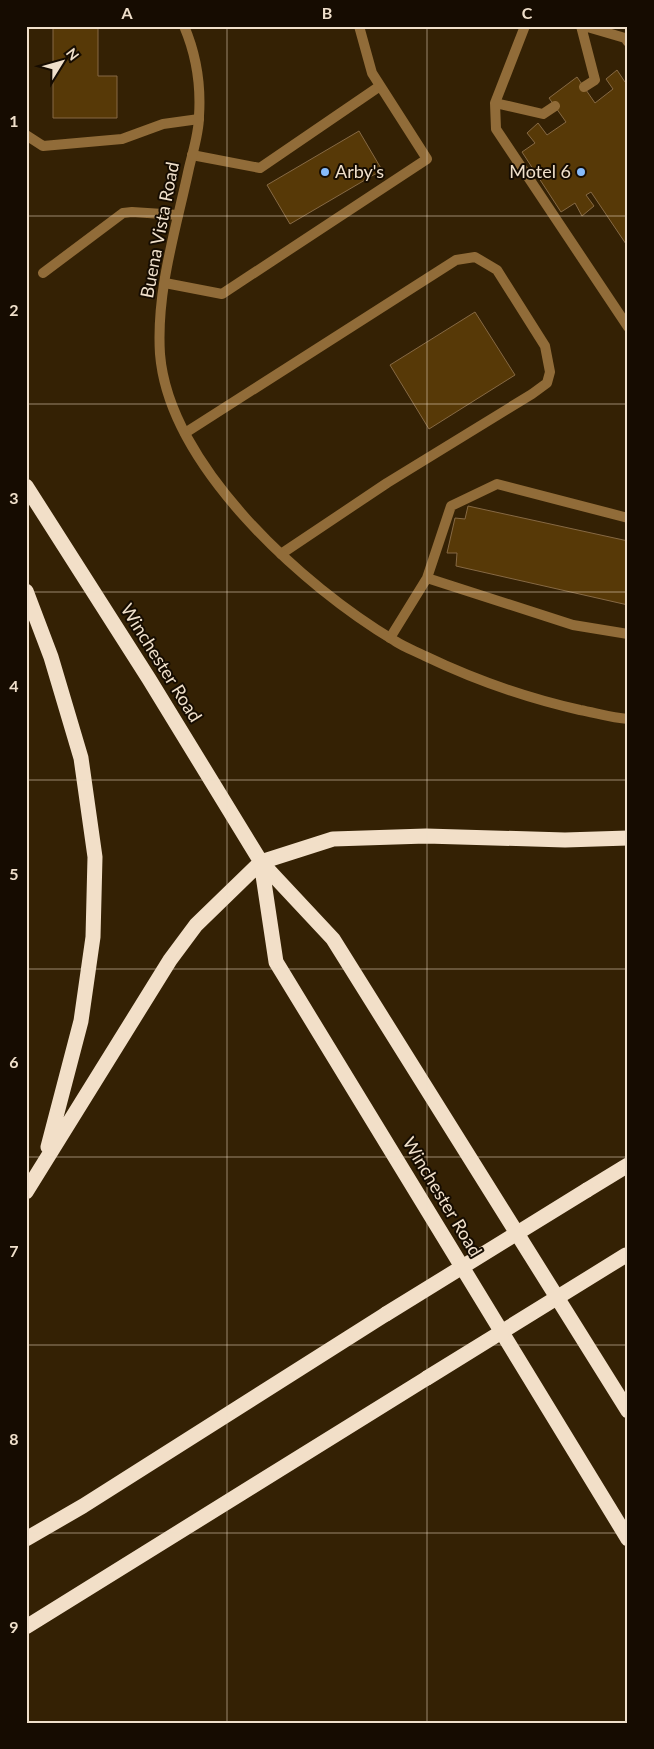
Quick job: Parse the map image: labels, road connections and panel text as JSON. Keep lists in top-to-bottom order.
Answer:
{
  "streets": {
    "highway": ["Winchester Road"],
    "street": ["Buena Vista Road"]
  },
  "places": ["Arby's", "Motel 6"],
  "north": "top right",
  "grid": {
    "columns": ["A", "B", "C"],
    "rows": [
      "1",
      "2",
      "3",
      "4",
      "5",
      "6",
      "7",
      "8",
      "9"
    ]
  }
}
